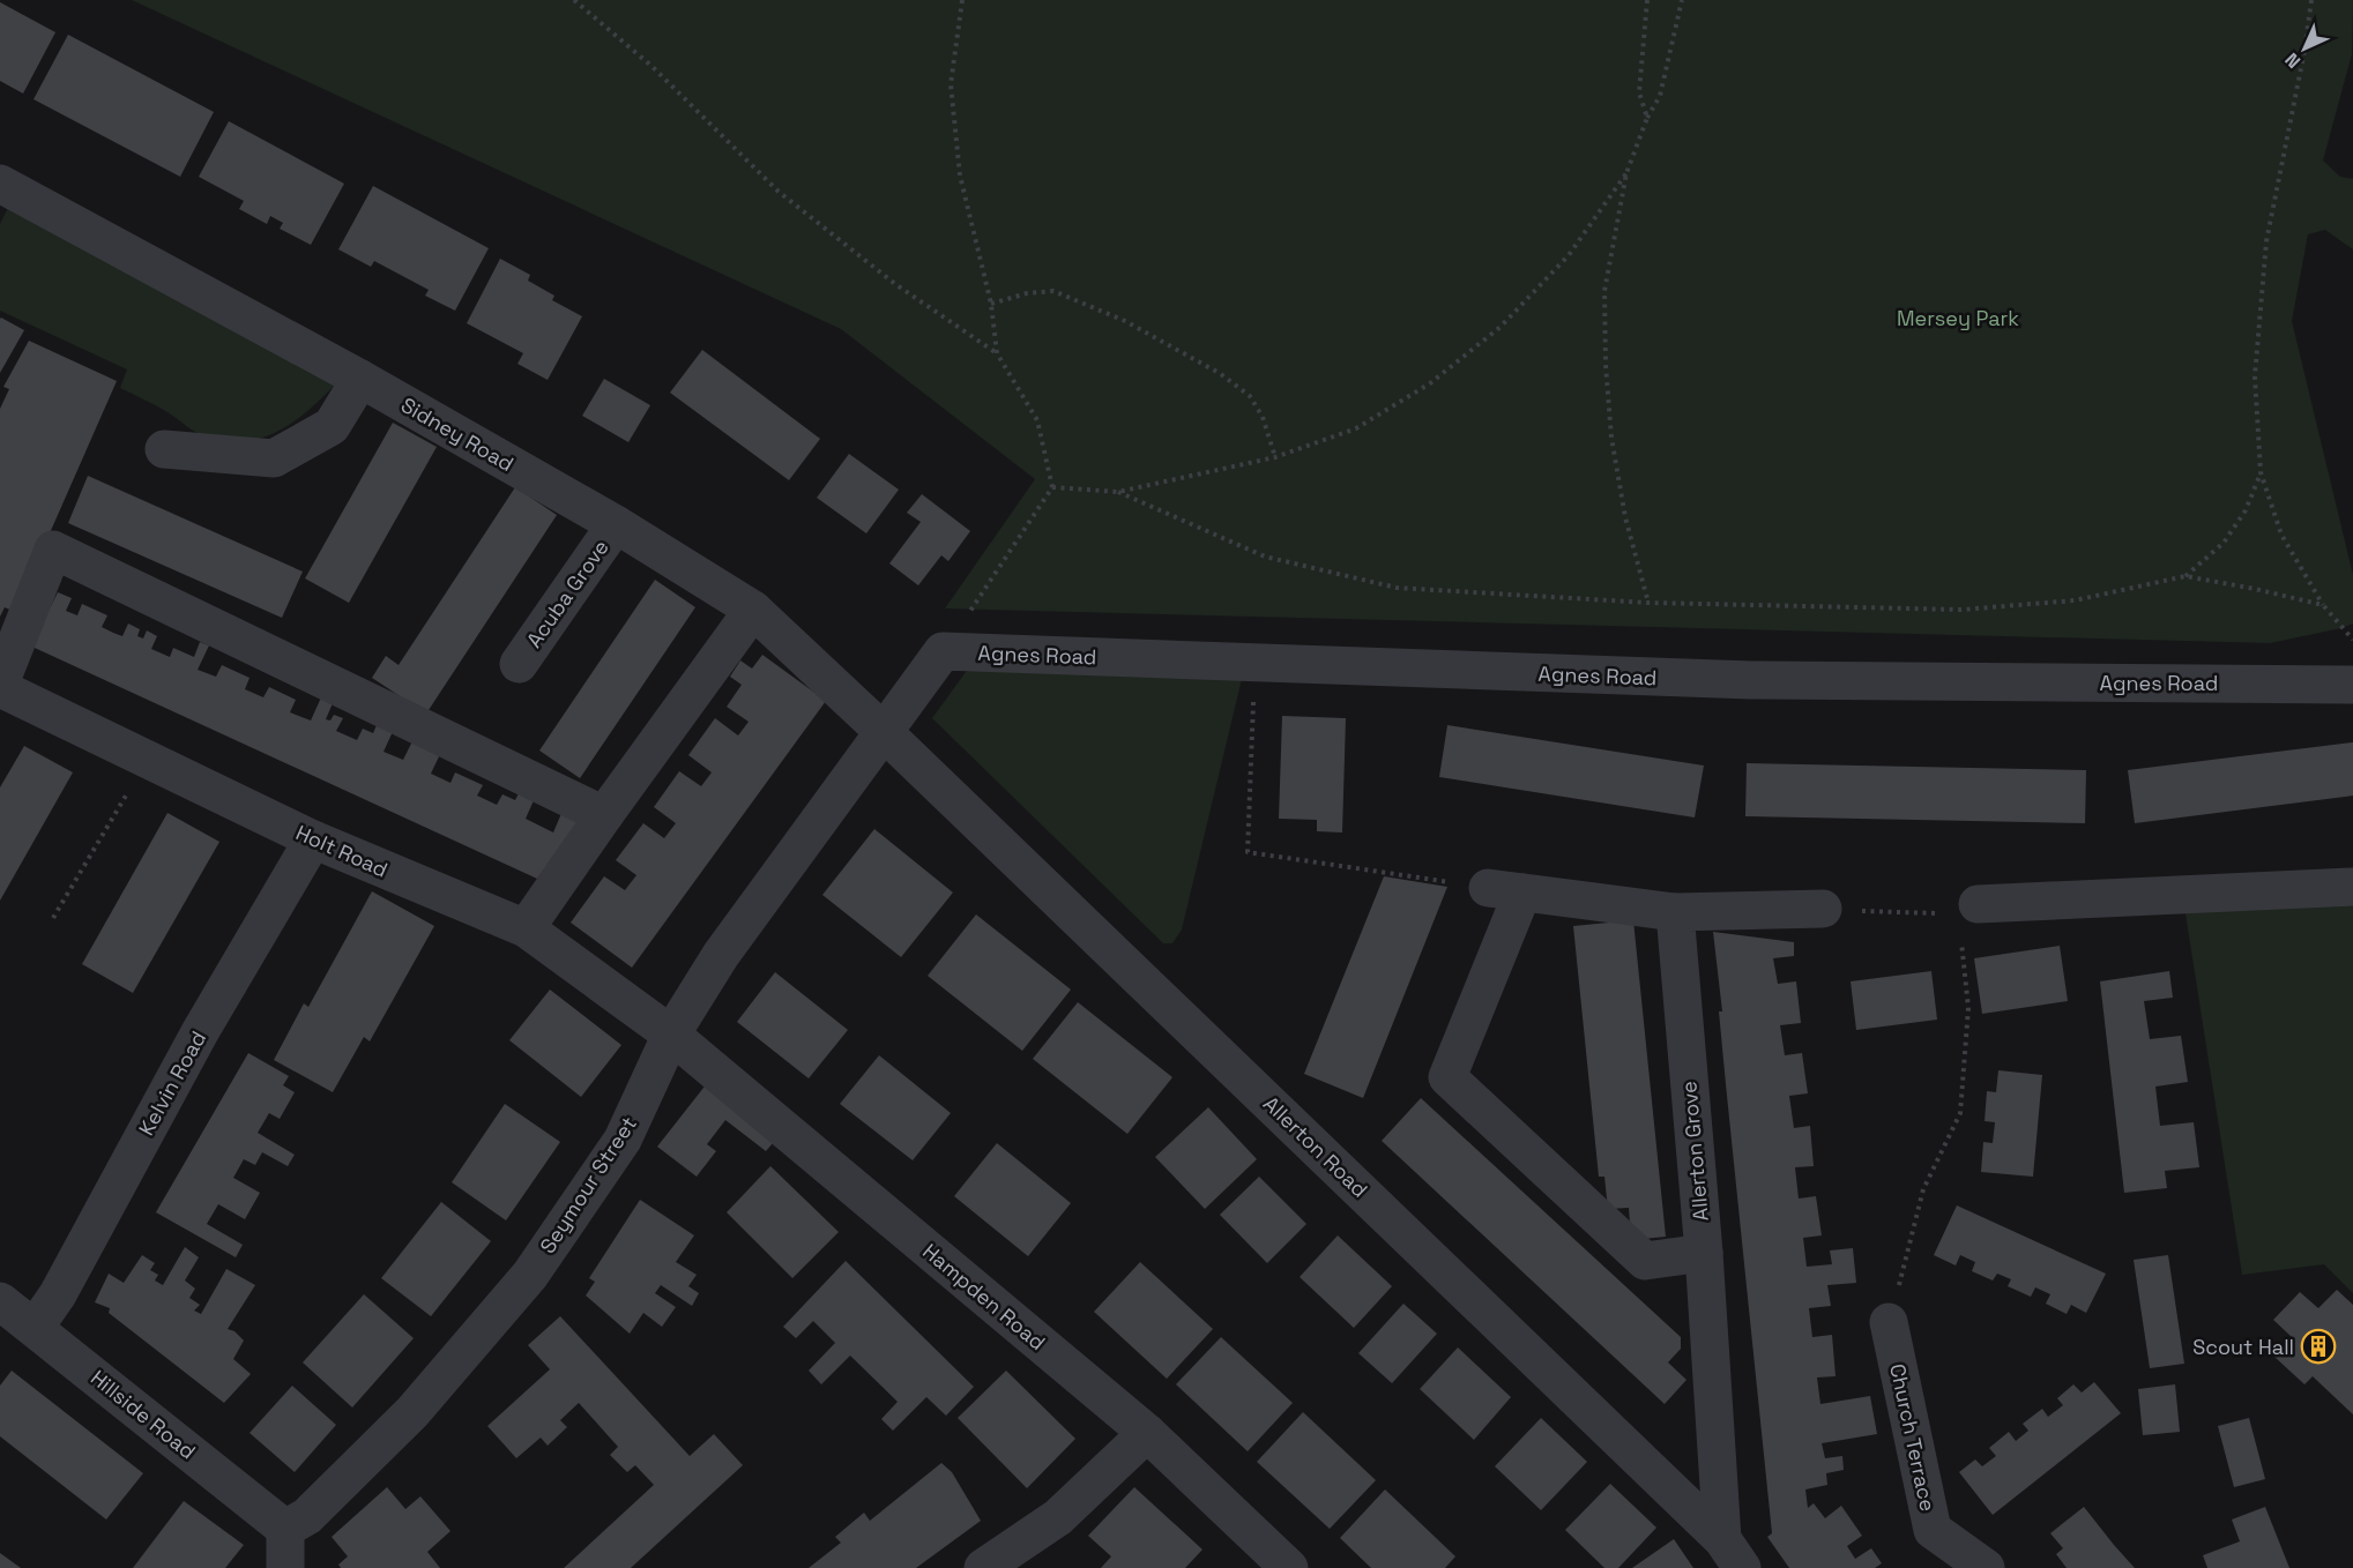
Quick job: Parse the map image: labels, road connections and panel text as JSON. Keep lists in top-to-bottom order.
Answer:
{
  "streets": {
    "street": [
      "Sidney Road",
      "Acuba Grove",
      "Agnes Road",
      "Holt Road",
      "Kelvin Road",
      "Allerton Road",
      "Allerton Grove",
      "Seymour Street",
      "Hampden Road",
      "Hillside Road",
      "Church Terrace"
    ]
  },
  "crossings": [
    ["Sidney Road", "Acuba Grove"],
    ["Sidney Road", "Allerton Road"],
    ["Sidney Road", "Seymour Street"],
    ["Holt Road", "Kelvin Road"],
    ["Holt Road", "Seymour Street"],
    ["Holt Road", "Hampden Road"],
    ["Kelvin Road", "Hillside Road"],
    ["Allerton Road", "Allerton Grove"],
    ["Allerton Road", "Seymour Street"],
    ["Seymour Street", "Hampden Road"],
    ["Seymour Street", "Hillside Road"]
  ],
  "parks": ["Mersey Park"],
  "places": {
    "building": ["Scout Hall"]
  },
  "north": "bottom left"
}
